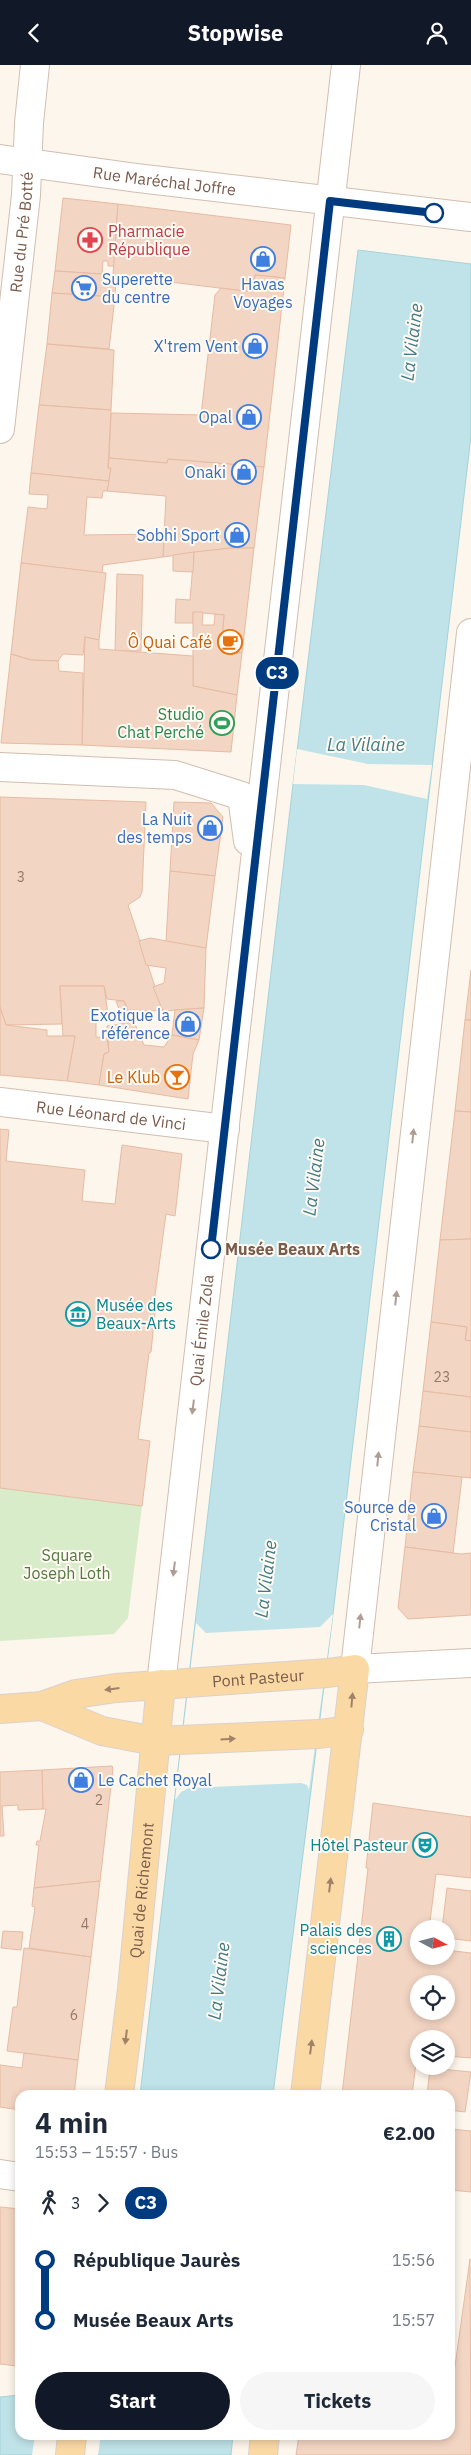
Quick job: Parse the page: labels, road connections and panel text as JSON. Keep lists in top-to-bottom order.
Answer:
{
  "streets": {
    "main road": ["Pont Pasteur", "Quai de Richemont"],
    "street": [
      "Rue Maréchal Joffre",
      "Rue du Pré Botté",
      "Rue Léonard de Vinci",
      "Quai Émile Zola"
    ]
  },
  "crossings": [
    ["Rue Maréchal Joffre", "Rue du Pré Botté"],
    ["Rue Maréchal Joffre", "Quai Émile Zola"],
    ["Rue Léonard de Vinci", "Quai Émile Zola"],
    ["Quai Émile Zola", "Pont Pasteur"],
    ["Quai Émile Zola", "Quai de Richemont"],
    ["Pont Pasteur", "Quai de Richemont"]
  ],
  "one_way": ["Pont Pasteur"],
  "water": ["La Vilaine"],
  "parks": ["Square Joseph Loth"],
  "places": {
    "pharmacy": ["Pharmacie République"],
    "shop": [
      "Havas Voyages",
      "X'trem Vent",
      "Opal",
      "Onaki",
      "Sobhi Sport",
      "La Nuit des temps",
      "Exotique la référence",
      "Source de Cristal",
      "Le Cachet Royal"
    ],
    "supermarket": ["Superette du centre"],
    "cafe": ["Ô Quai Café"],
    "sports": ["Studio Chat Perché"],
    "bar": ["Le Klub"],
    "other": ["Musée Beaux Arts"],
    "museum": ["Musée des Beaux-Arts"],
    "theatre": ["Hôtel Pasteur"],
    "building": ["Palais des sciences"]
  },
  "lines": ["bus line C3"],
  "house_numbers": [
    "3",
    "23",
    "2",
    "4",
    "6"
  ],
  "north": "right",
  "page": {
    "header": "Stopwise",
    "on_map": "C3",
    "heading": ["4 min", "15:53 – 15:57 · Bus", "€2.00"],
    "legs": ["3", "C3"],
    "list": [
      {
        "name": "République Jaurès",
        "value": "15:56"
      },
      {
        "name": "Musée Beaux Arts",
        "value": "15:57"
      }
    ],
    "buttons": ["Start", "Tickets"]
  }
}
